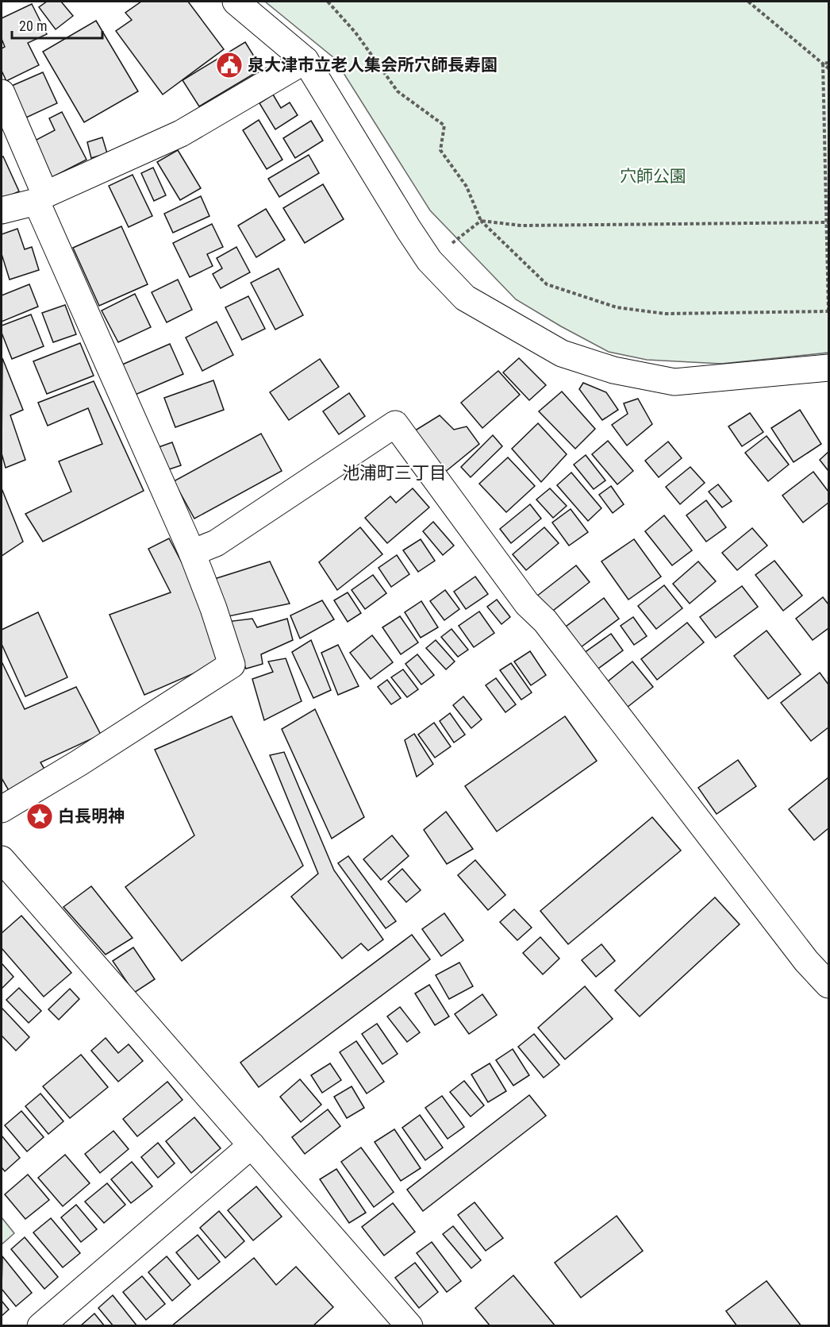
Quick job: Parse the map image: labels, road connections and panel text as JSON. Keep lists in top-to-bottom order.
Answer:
{
  "districts": ["池浦町三丁目"],
  "parks": ["穴師公園"],
  "places": {
    "public building": ["泉大津市立老人集会所穴師長寿園"],
    "place": ["白長明神"]
  },
  "scale_bar": "20 m"
}
